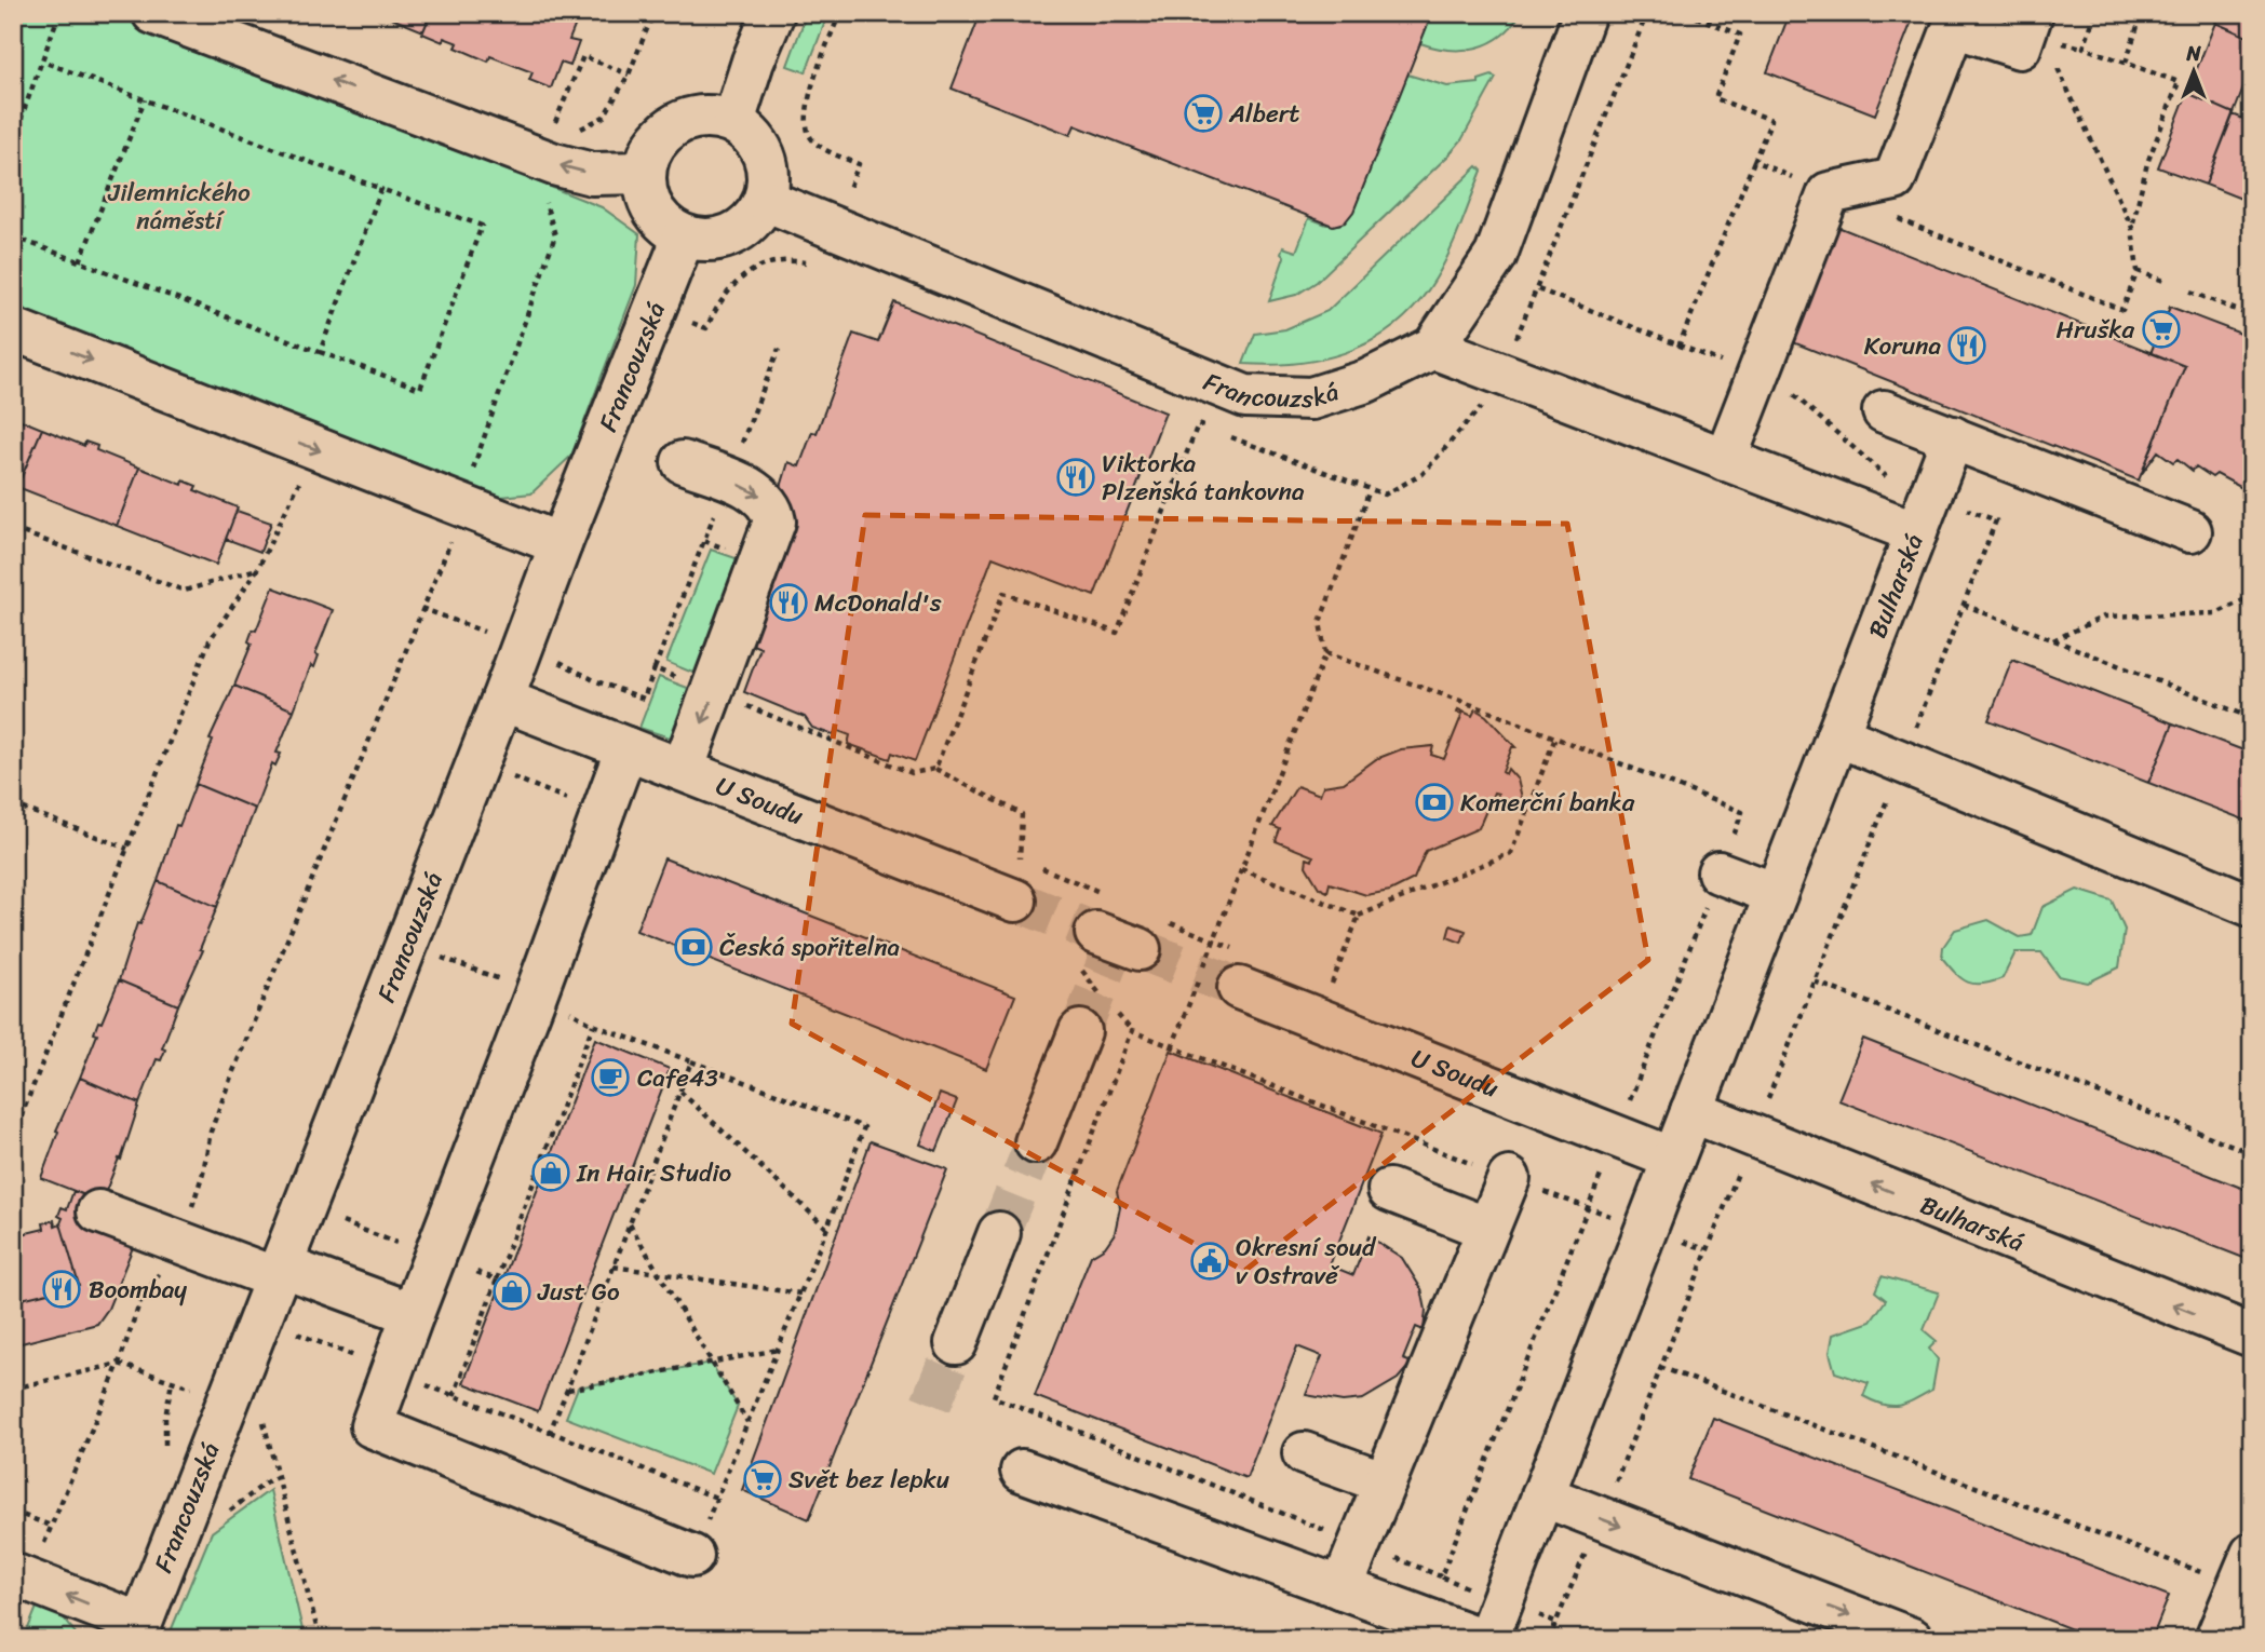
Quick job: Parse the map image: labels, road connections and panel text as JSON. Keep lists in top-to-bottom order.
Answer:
{
  "streets": {
    "street": ["Francouzská", "Bulharská", "U Soudu"]
  },
  "crossings": [
    ["Francouzská", "U Soudu"],
    ["Bulharská", "U Soudu"]
  ],
  "parks": ["Jilemnického náměstí"],
  "places": {
    "supermarket": ["Albert", "Hruška", "Svět bez lepku"],
    "restaurant": [
      "Koruna",
      "Viktorka Plzeňská tankovna",
      "McDonald's",
      "Boombay"
    ],
    "bank": ["Komerční banka", "Česká spořitelna"],
    "cafe": ["Cafe43"],
    "shop": ["In Hair Studio", "Just Go"],
    "public building": ["Okresní soud v Ostravě"]
  },
  "north": "top"
}
